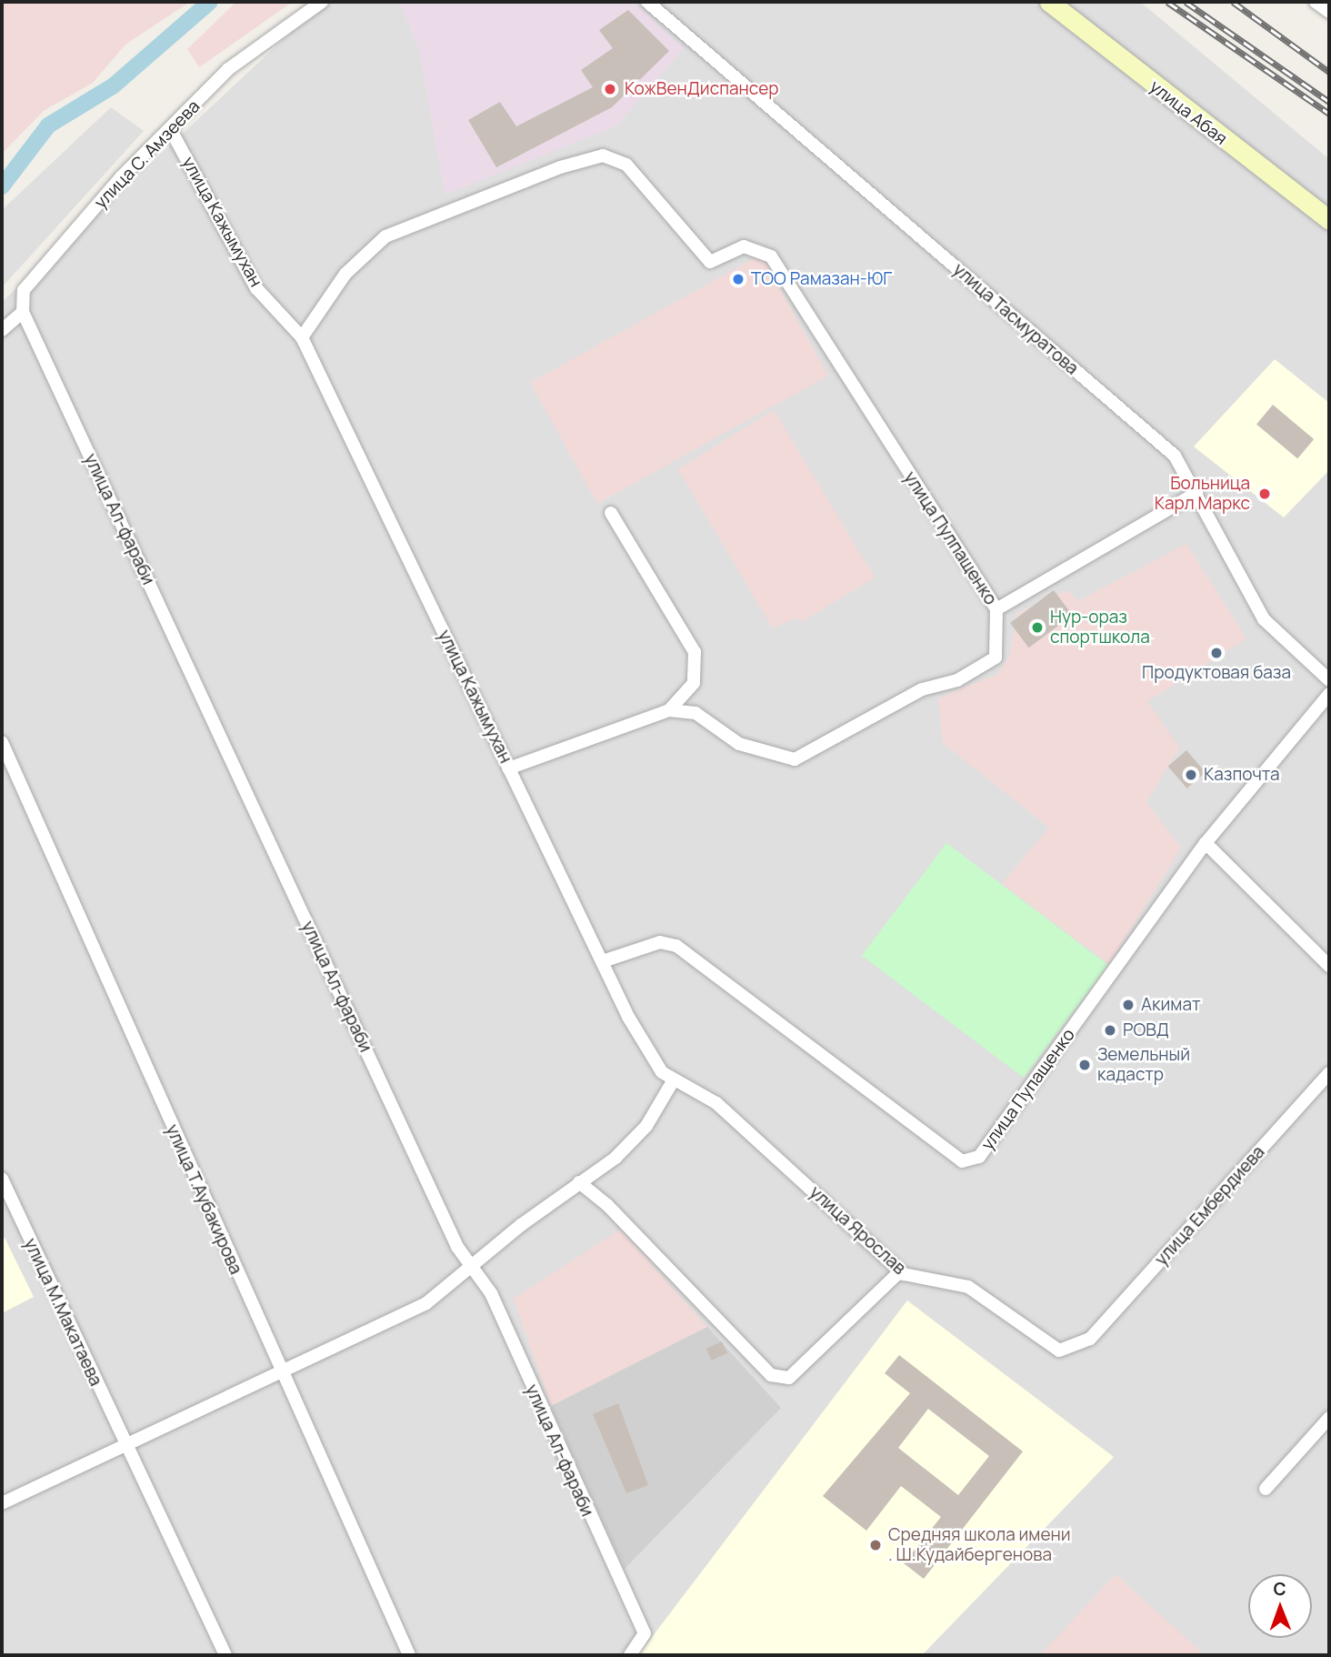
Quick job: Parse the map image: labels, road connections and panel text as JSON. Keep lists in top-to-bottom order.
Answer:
{
  "streets": {
    "main road": ["улица Абая"],
    "street": [
      "улица С. Амзеева",
      "улица Кажымухан",
      "улица Тасмуратова",
      "улица Ал-фараби",
      "улица Пулпащенко",
      "улица Пупащенко",
      "улица Т.Аубакирова",
      "улица Ембердиева",
      "улица Ярослав",
      "улица М.Макатаева"
    ]
  },
  "crossings": [
    ["улица С. Амзеева", "улица Кажымухан"],
    ["улица С. Амзеева", "улица Ал-фараби"],
    ["улица Кажымухан", "улица Пулпащенко"],
    ["улица Кажымухан", "улица Пупащенко"],
    ["улица Кажымухан", "улица Ярослав"],
    ["улица Ембердиева", "улица Ярослав"]
  ],
  "places": [
    "КожВенДиспансер",
    "ТОО Рамазан-ЮГ",
    "Больница Карл Маркс",
    "Нур-ораз спортшкола",
    "Продуктовая база",
    "Казпочта",
    "Акимат",
    "РОВД",
    "Земельный кадастр",
    "Средняя школа имени . Ш.Кудайбергенова"
  ],
  "north": "top"
}
